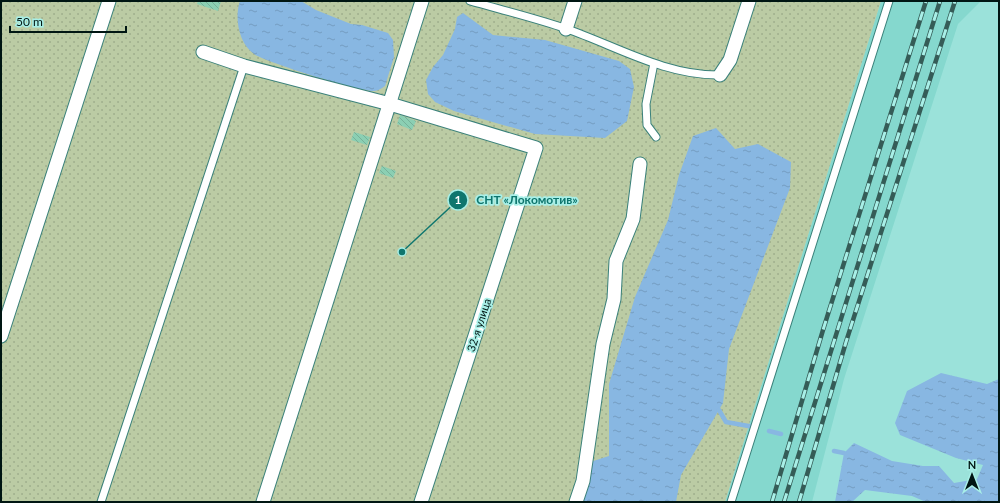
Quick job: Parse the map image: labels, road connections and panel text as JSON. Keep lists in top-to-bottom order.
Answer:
{
  "streets": {
    "street": ["32-я улица"]
  },
  "places": ["СНТ «Локомотив»"],
  "scale_bar": "50 m",
  "north": "top"
}
